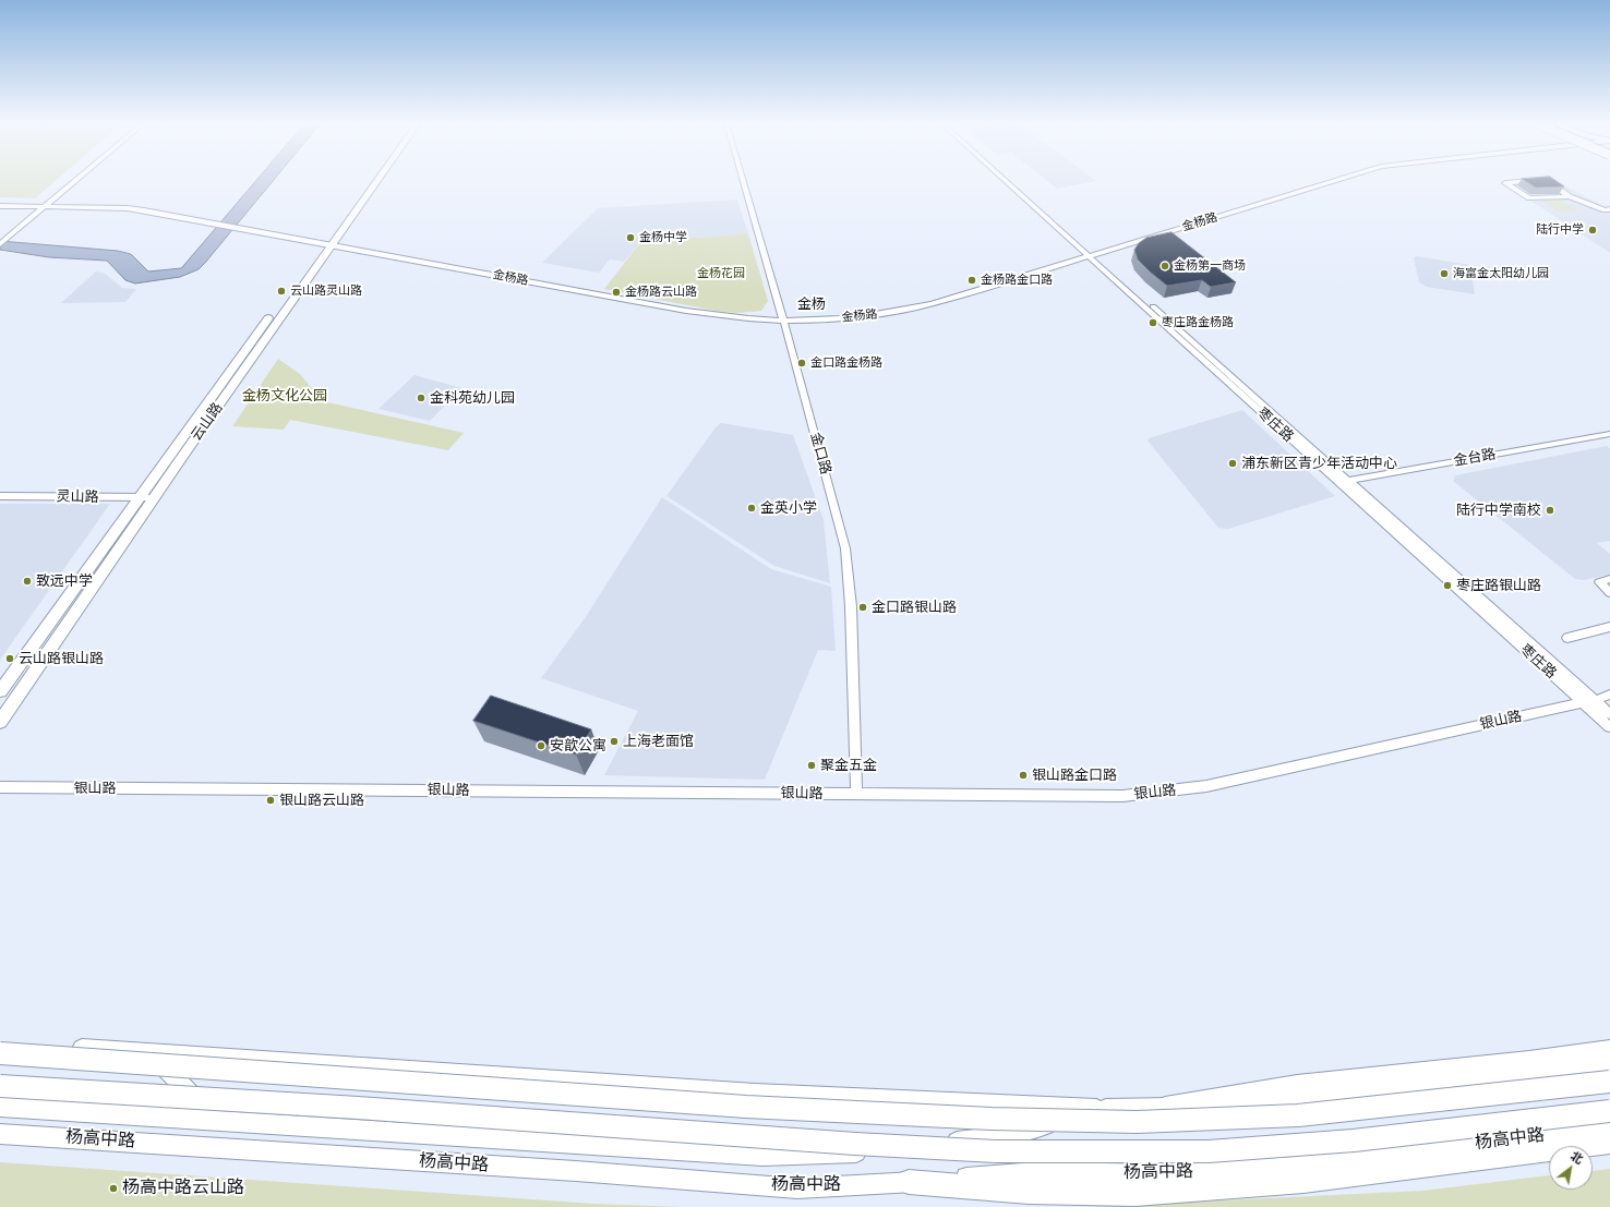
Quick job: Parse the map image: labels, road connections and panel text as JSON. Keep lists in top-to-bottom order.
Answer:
{
  "streets": {
    "highway": ["杨高中路"],
    "main road": ["云山路"],
    "street": [
      "金杨路",
      "枣庄路",
      "金口路",
      "金台路",
      "灵山路",
      "银山路"
    ]
  },
  "crossings": [
    ["金杨路", "云山路"],
    ["金杨路", "枣庄路"],
    ["金杨路", "金口路"],
    ["云山路", "灵山路"],
    ["枣庄路", "金台路"],
    ["枣庄路", "银山路"],
    ["金口路", "银山路"]
  ],
  "districts": ["金杨"],
  "parks": ["金杨花园", "金杨文化公园"],
  "places": [
    "陆行中学",
    "金杨中学",
    "金杨第一商场",
    "海富金太阳幼儿园",
    "金杨路金口路",
    "云山路灵山路",
    "金杨路云山路",
    "枣庄路金杨路",
    "金口路金杨路",
    "金科苑幼儿园",
    "浦东新区青少年活动中心",
    "金英小学",
    "陆行中学南校",
    "致远中学",
    "枣庄路银山路",
    "金口路银山路",
    "云山路银山路",
    "上海老面馆",
    "安歆公寓",
    "聚金五金",
    "银山路金口路",
    "银山路云山路",
    "杨高中路云山路"
  ],
  "north": "top right"
}
